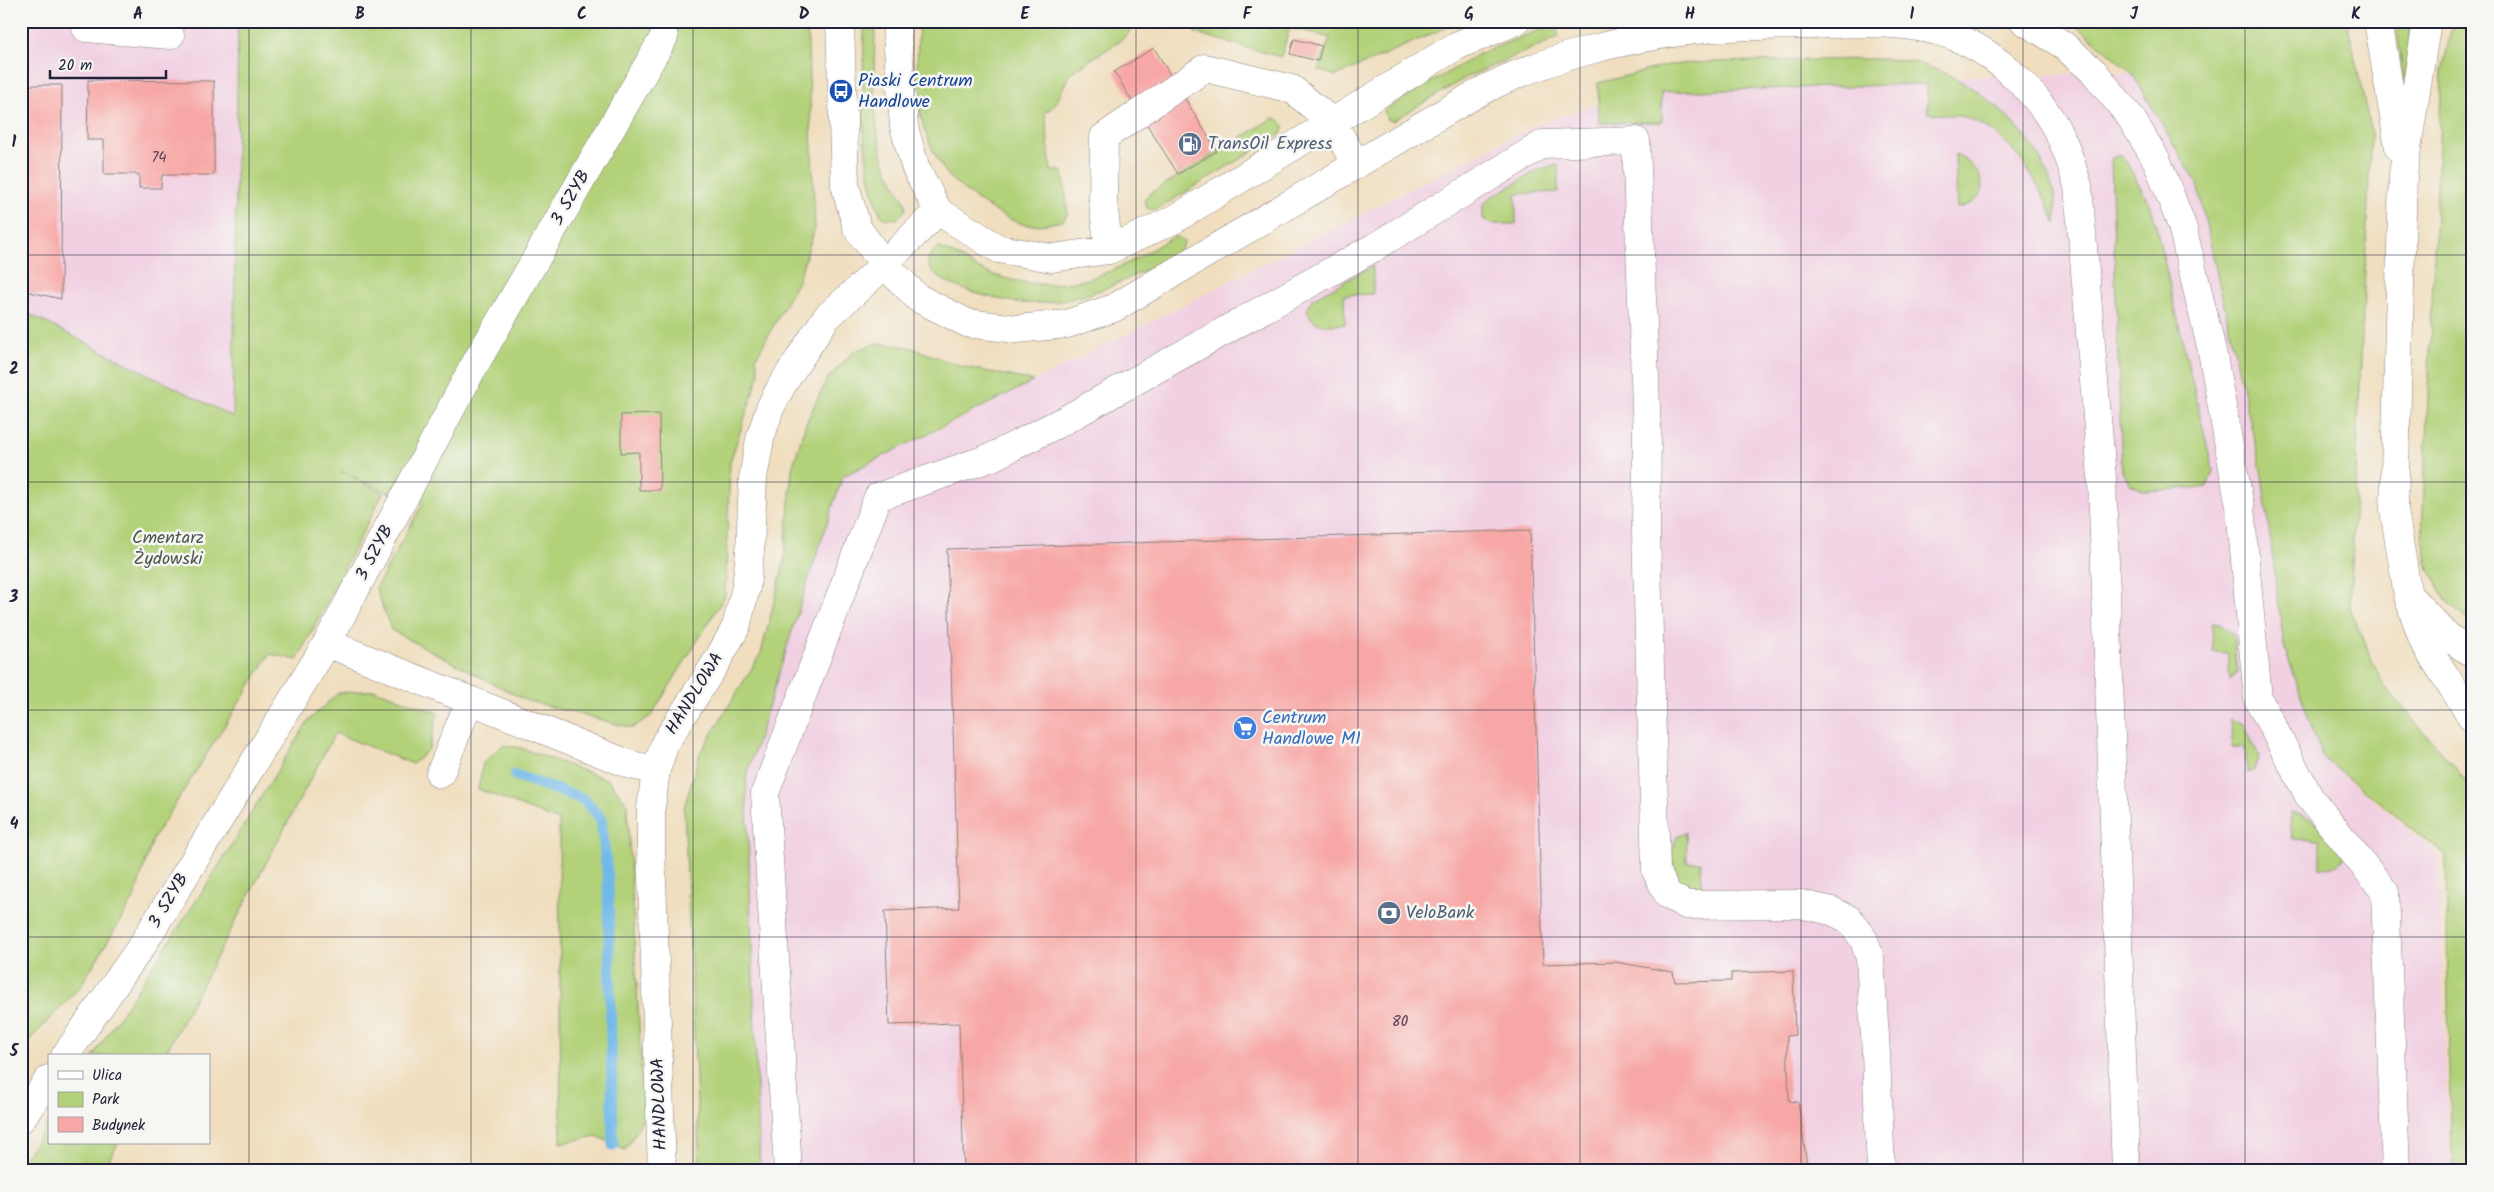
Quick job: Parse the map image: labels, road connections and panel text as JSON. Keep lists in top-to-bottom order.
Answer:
{
  "streets": {
    "street": ["3 SZYB", "HANDLOWA"]
  },
  "parks": ["Cmentarz Żydowski"],
  "places": {
    "bus stop": ["Piaski Centrum Handlowe"],
    "fuel station": ["TransOil Express"],
    "supermarket": ["Centrum Handlowe M1"],
    "bank": ["VeloBank"]
  },
  "house_numbers": ["74", "80"],
  "legend": ["Ulica", "Park", "Budynek"],
  "scale_bar": "20 m",
  "grid": {
    "columns": [
      "A",
      "B",
      "C",
      "D",
      "E",
      "F",
      "G",
      "H",
      "I",
      "J",
      "K"
    ],
    "rows": [
      "1",
      "2",
      "3",
      "4",
      "5"
    ]
  }
}
